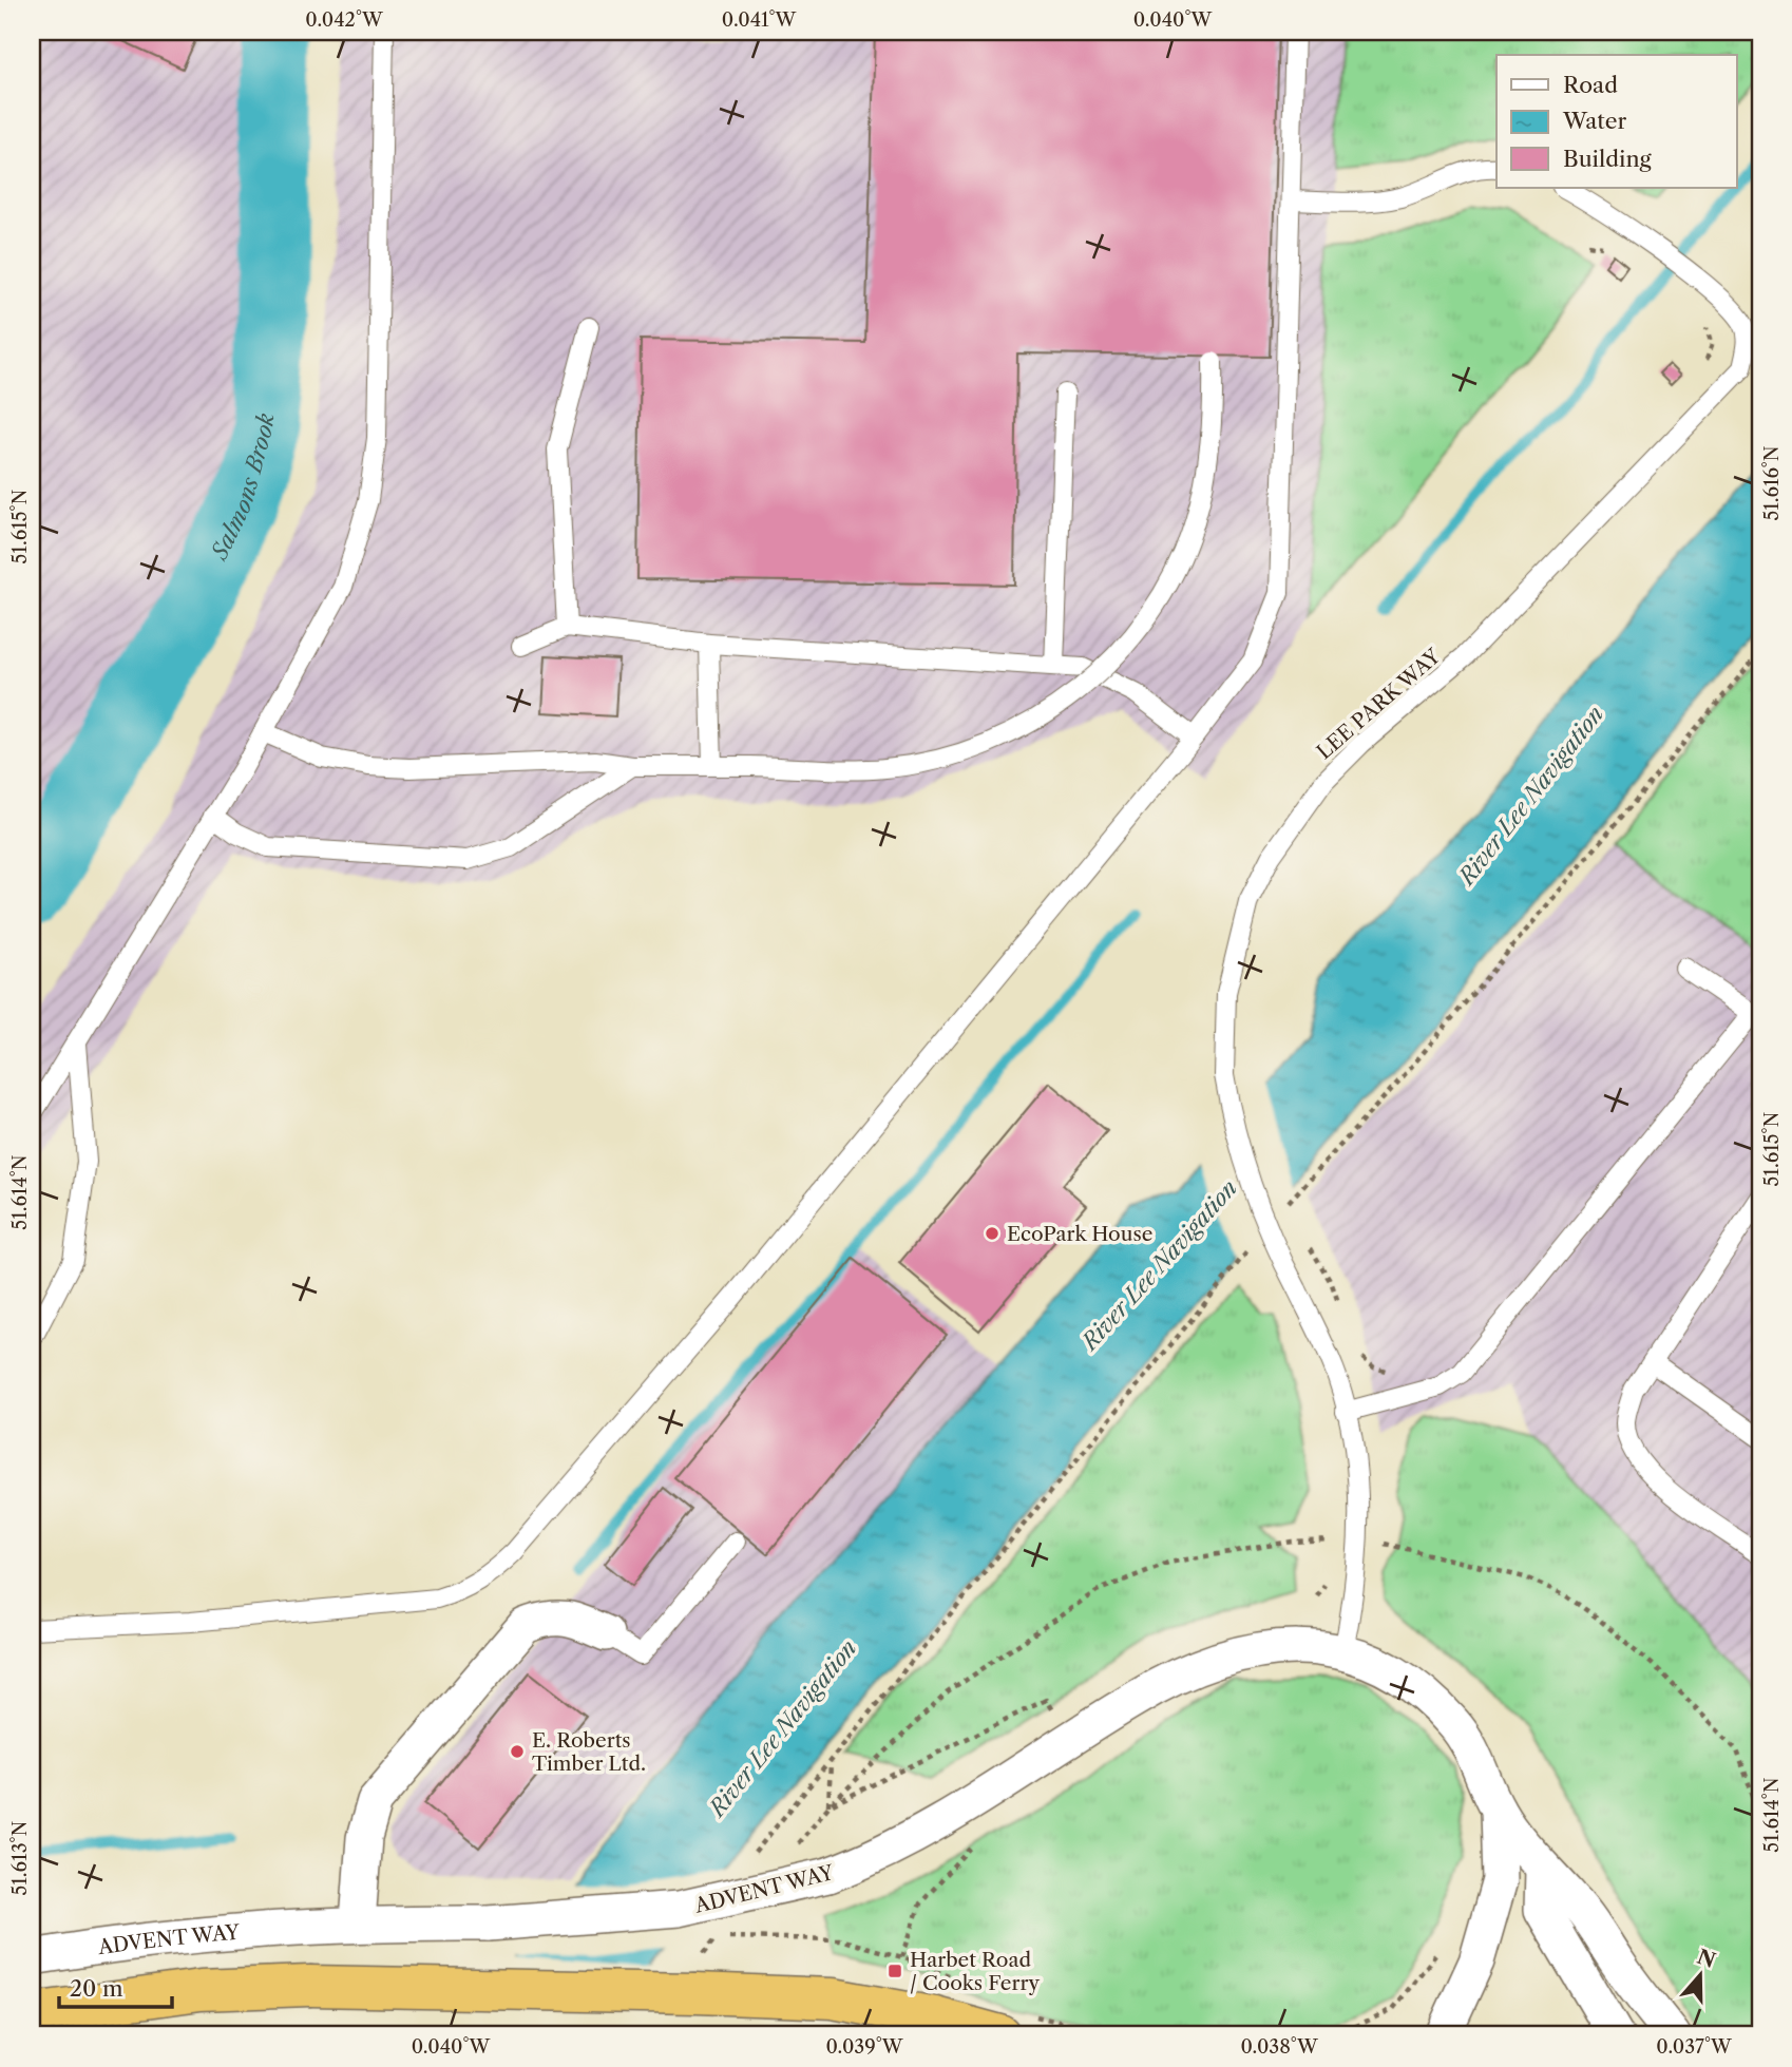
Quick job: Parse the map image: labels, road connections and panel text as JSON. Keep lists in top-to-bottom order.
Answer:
{
  "streets": {
    "street": ["ADVENT WAY"],
    "lane": ["LEE PARK WAY"]
  },
  "crossings": [
    ["LEE PARK WAY", "ADVENT WAY"]
  ],
  "water": ["Salmons Brook", "River Lee Navigation"],
  "places": {
    "other": ["EcoPark House", "E. Roberts Timber Ltd."],
    "transit": ["Harbet Road / Cooks Ferry"]
  },
  "legend": ["Road", "Water", "Building"],
  "scale_bar": "20 m",
  "north": "top",
  "coordinates": [
    "0.042°W",
    "0.041°W",
    "0.040°W",
    "51.616°N",
    "51.615°N",
    "51.614°N",
    "51.613°N",
    "0.039°W",
    "0.038°W",
    "0.037°W"
  ]
}
